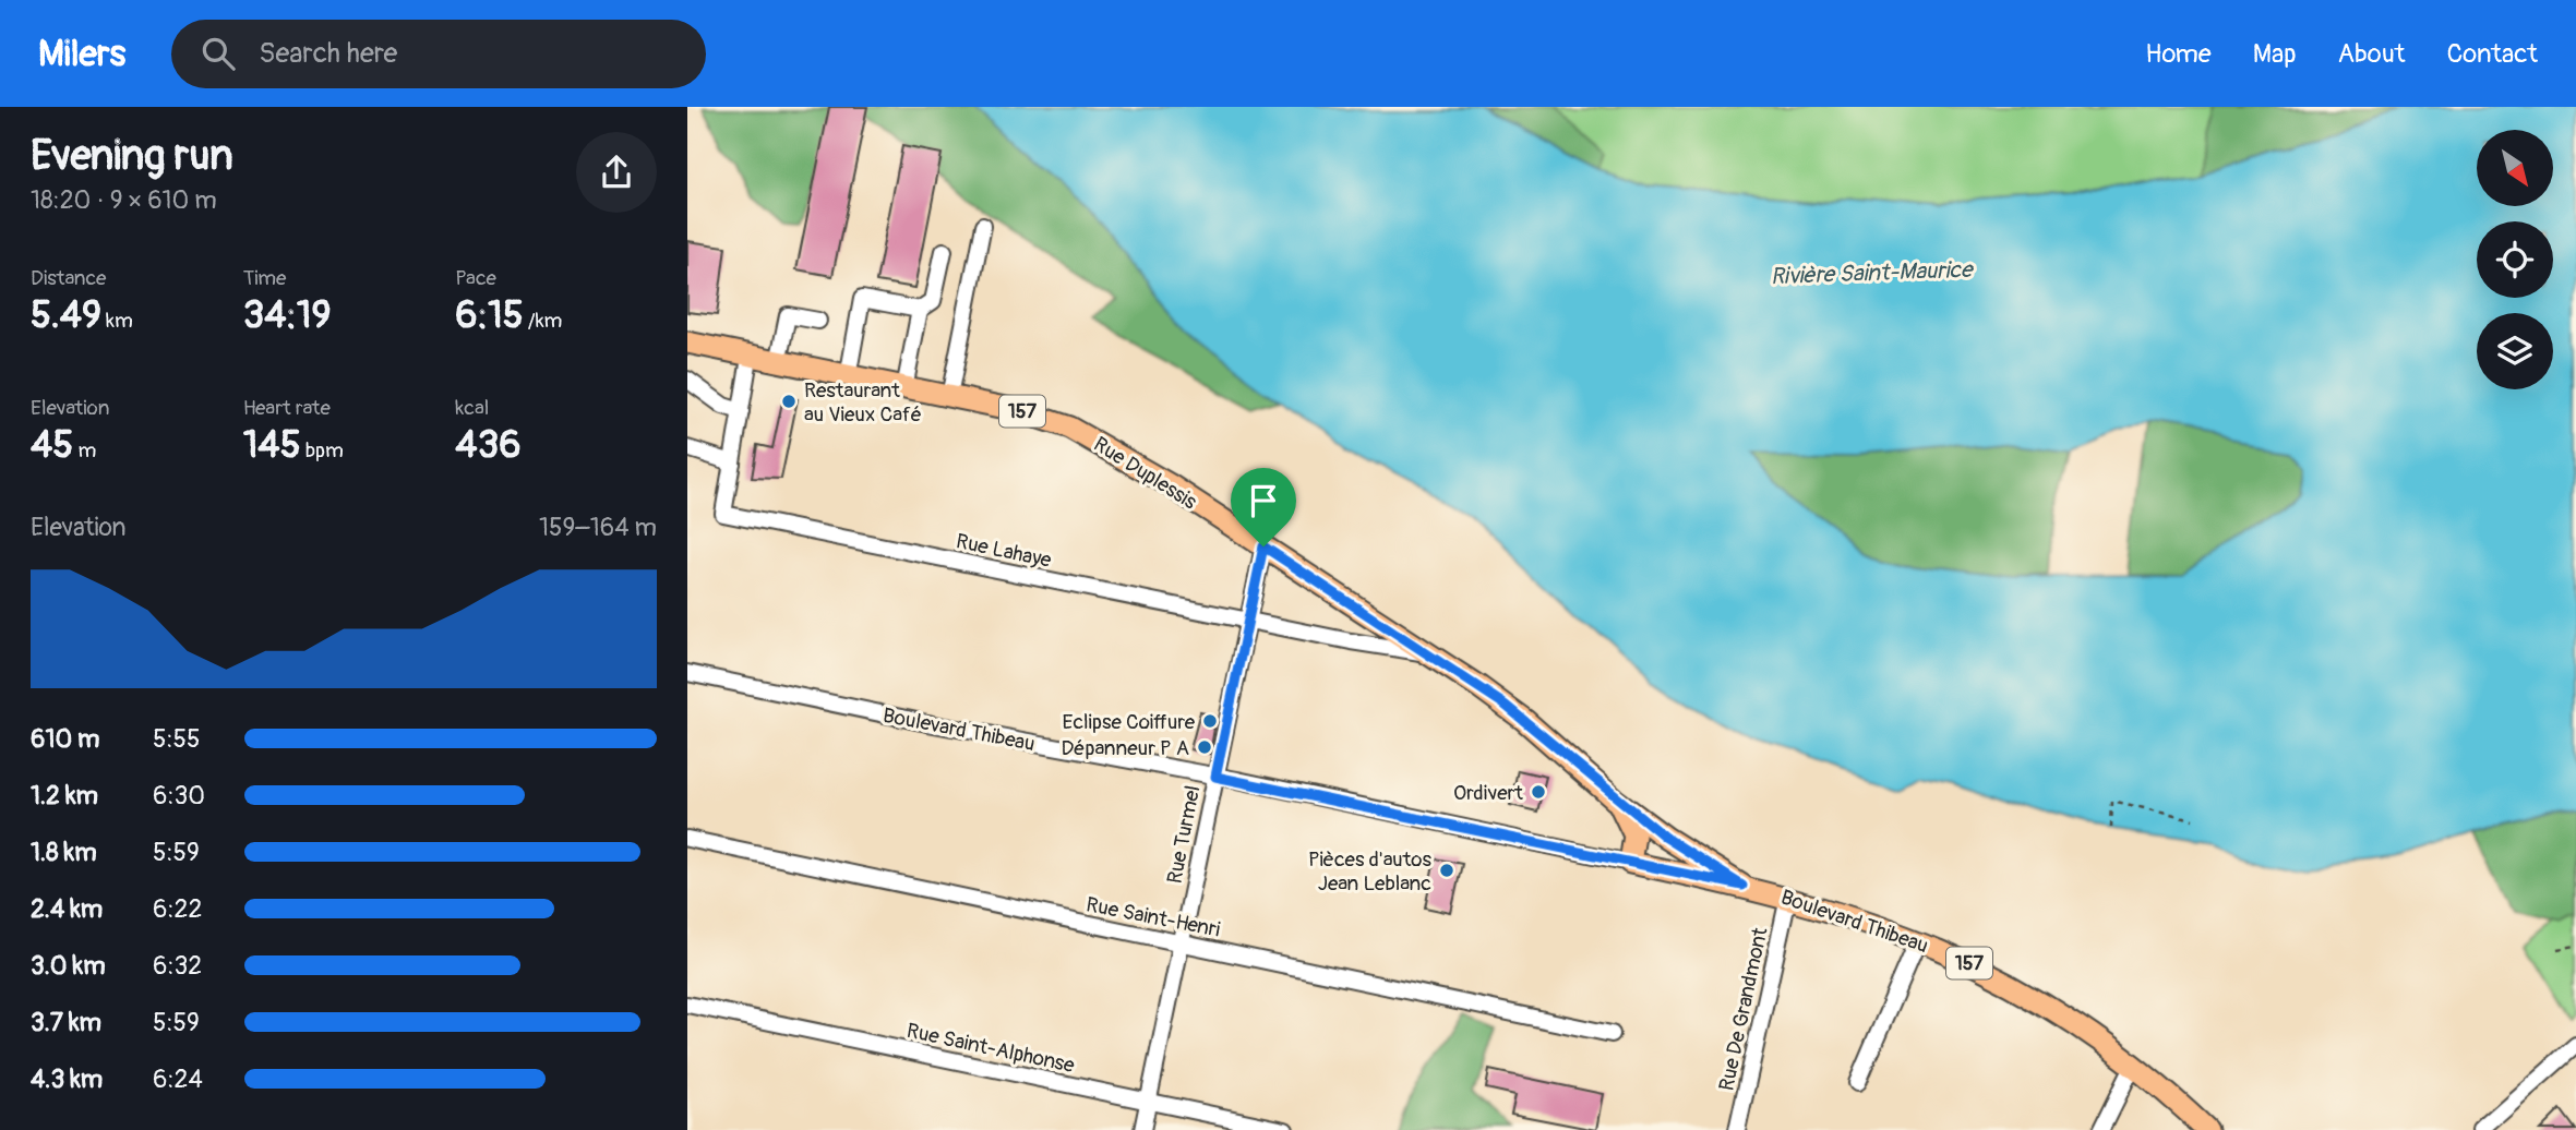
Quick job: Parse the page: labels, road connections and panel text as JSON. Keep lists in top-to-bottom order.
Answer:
{
  "streets": {
    "main road": ["157", "Rue Duplessis", "Boulevard Thibeau"],
    "street": [
      "Rue Lahaye",
      "Rue Turmel",
      "Rue Saint-Henri",
      "Rue De Grandmont",
      "Rue Saint-Alphonse"
    ]
  },
  "crossings": [
    ["Rue Duplessis", "Rue Lahaye"],
    ["Rue Duplessis", "Boulevard Thibeau"],
    ["Rue Duplessis", "Rue Turmel"],
    ["Rue Lahaye", "Rue Turmel"],
    ["Boulevard Thibeau", "Rue Turmel"],
    ["Boulevard Thibeau", "Rue De Grandmont"],
    ["Rue Turmel", "Rue Saint-Henri"],
    ["Rue Turmel", "Rue Saint-Alphonse"]
  ],
  "water": ["Rivière Saint-Maurice"],
  "places": [
    "Restaurant au Vieux Café",
    "Eclipse Coiffure",
    "Dépanneur P A",
    "Ordivert",
    "Pièces d'autos Jean Leblanc"
  ],
  "north": "bottom right",
  "page": {
    "header": "Milers",
    "search": "Search here",
    "nav": [
      "Home",
      "Map",
      "About",
      "Contact"
    ],
    "heading": ["Evening run", "18:20 · 9 × 610 m"],
    "stats": [
      ["Distance", "5.49 km"],
      ["Time", "34:19"],
      ["Pace", "6:15 /km"],
      ["Elevation", "45 m"],
      ["Heart rate", "145 bpm"],
      ["kcal", "436"]
    ],
    "chart": ["Elevation", "159–164 m"],
    "list": [
      {
        "name": "610 m",
        "note": "5:55"
      },
      {
        "name": "1.2 km",
        "note": "6:30"
      },
      {
        "name": "1.8 km",
        "note": "5:59"
      },
      {
        "name": "2.4 km",
        "note": "6:22"
      },
      {
        "name": "3.0 km",
        "note": "6:32"
      },
      {
        "name": "3.7 km",
        "note": "5:59"
      },
      {
        "name": "4.3 km",
        "note": "6:24"
      }
    ]
  }
}
